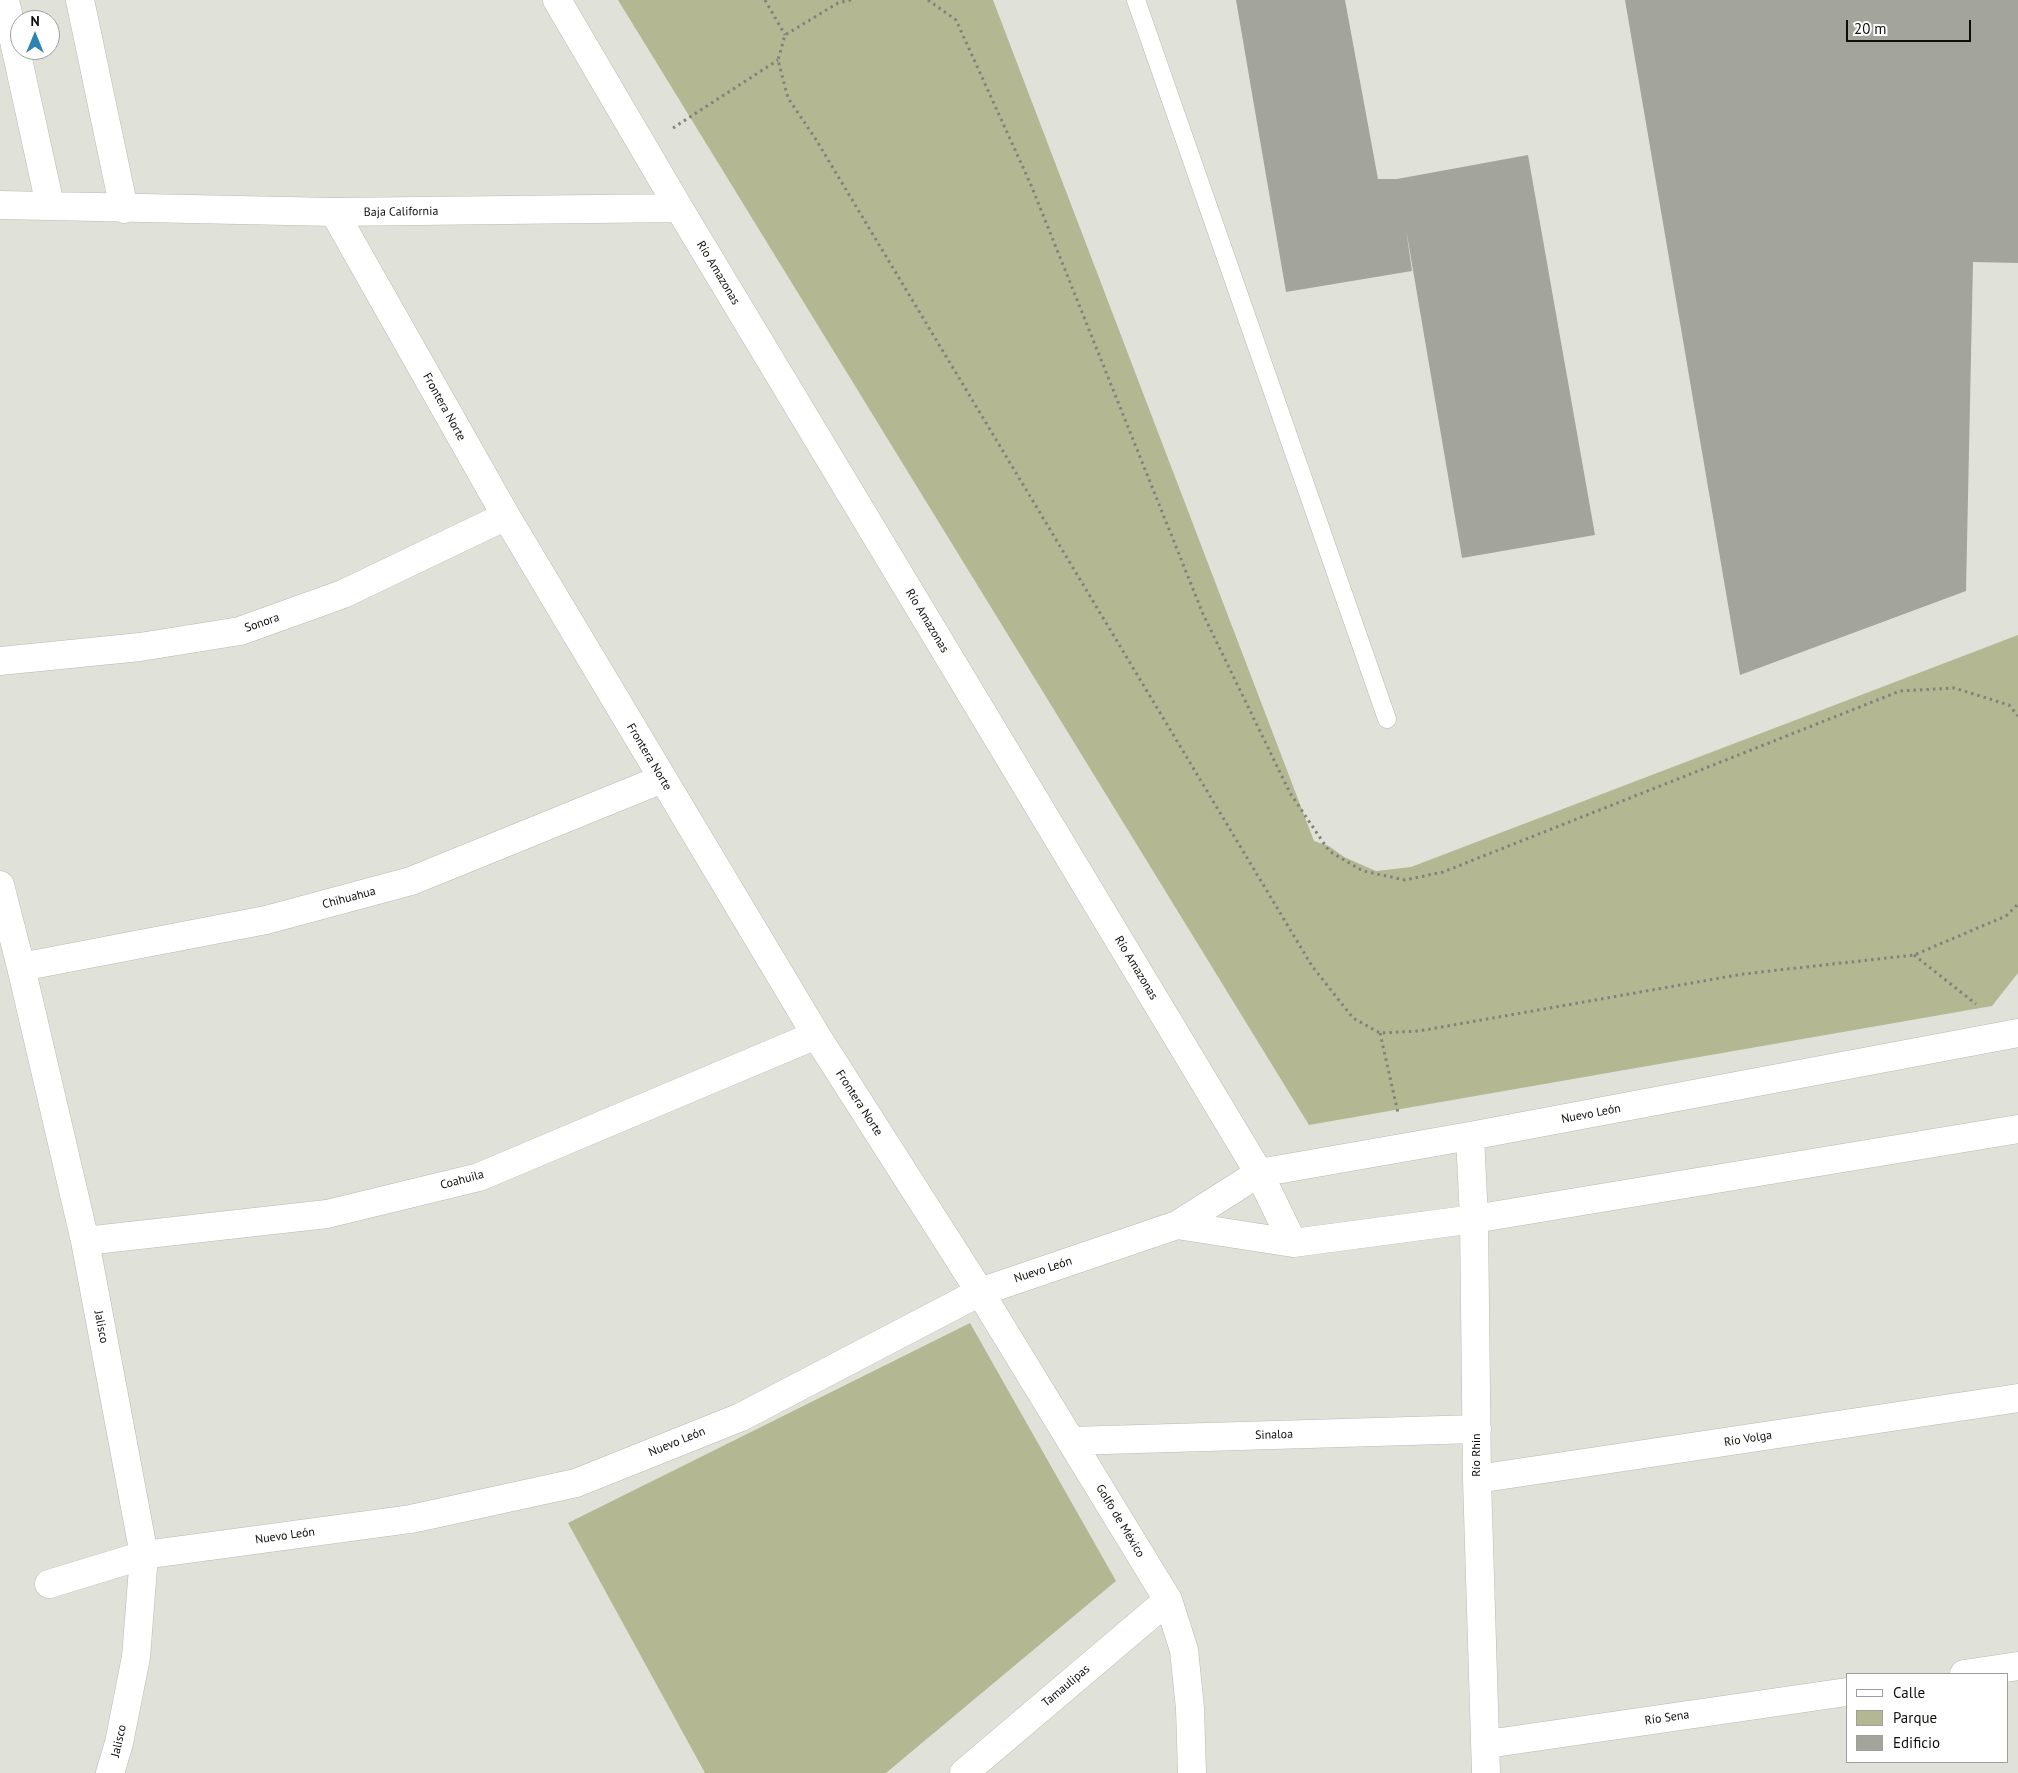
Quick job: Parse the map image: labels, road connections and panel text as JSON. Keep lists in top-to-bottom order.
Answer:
{
  "streets": {
    "street": [
      "Baja California",
      "Río Amazonas",
      "Frontera Norte",
      "Sonora",
      "Chihuahua",
      "Nuevo León",
      "Coahuila",
      "Jalisco",
      "Sinaloa",
      "Río Volga",
      "Río Rhin",
      "Golfo de México",
      "Tamaulipas",
      "Río Sena"
    ]
  },
  "crossings": [
    ["Baja California", "Río Amazonas"],
    ["Baja California", "Frontera Norte"],
    ["Río Amazonas", "Nuevo León"],
    ["Frontera Norte", "Sonora"],
    ["Frontera Norte", "Chihuahua"],
    ["Frontera Norte", "Nuevo León"],
    ["Frontera Norte", "Coahuila"],
    ["Frontera Norte", "Golfo de México"],
    ["Chihuahua", "Jalisco"],
    ["Nuevo León", "Jalisco"],
    ["Nuevo León", "Río Rhin"],
    ["Nuevo León", "Golfo de México"],
    ["Coahuila", "Jalisco"],
    ["Sinaloa", "Río Rhin"],
    ["Sinaloa", "Golfo de México"],
    ["Río Volga", "Río Rhin"],
    ["Río Rhin", "Río Sena"],
    ["Golfo de México", "Tamaulipas"]
  ],
  "legend": ["Calle", "Parque", "Edificio"],
  "scale_bar": "20 m",
  "north": "top"
}
